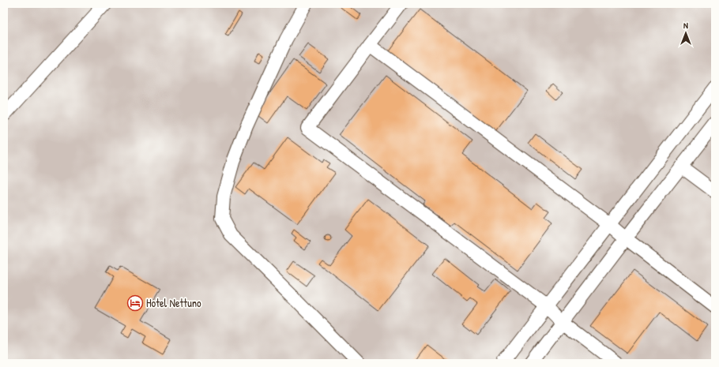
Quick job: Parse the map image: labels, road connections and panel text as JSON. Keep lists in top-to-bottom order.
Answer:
{
  "places": {
    "hotel": ["Hotel Nettuno"]
  },
  "north": "top"
}
